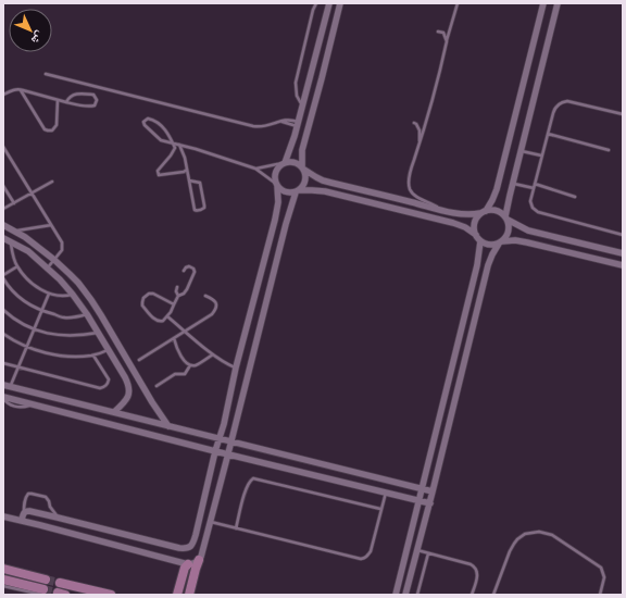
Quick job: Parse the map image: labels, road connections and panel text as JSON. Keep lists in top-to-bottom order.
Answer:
{
  "north": "bottom right"
}
